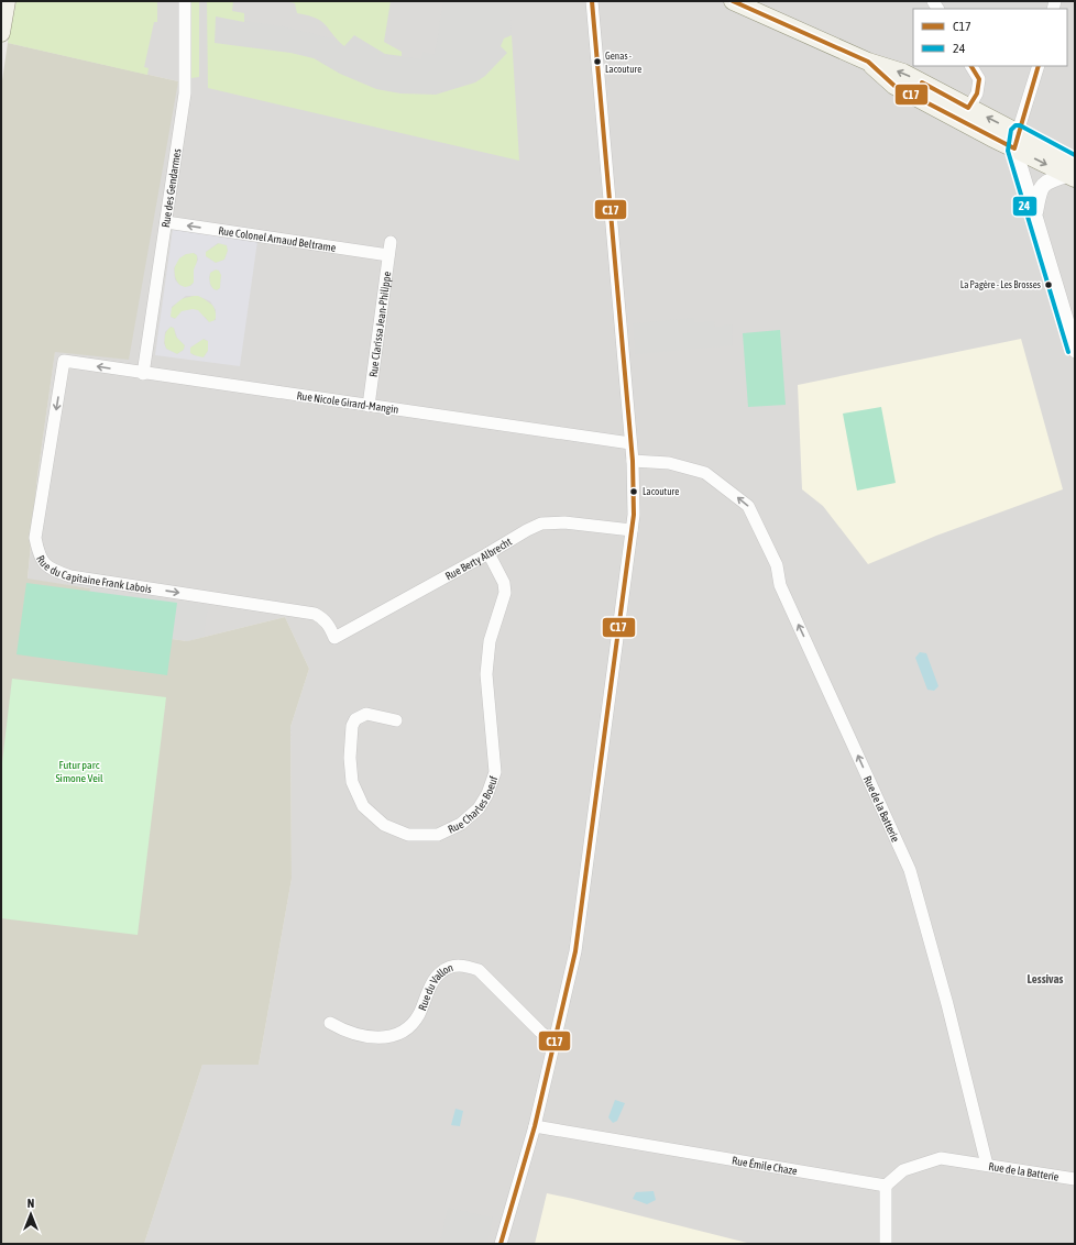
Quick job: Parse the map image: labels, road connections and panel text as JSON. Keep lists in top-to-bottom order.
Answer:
{
  "streets": {
    "street": [
      "Rue des Gendarmes",
      "Rue Colonel Arnaud Beltrame",
      "Rue Clarissa Jean-Philippe",
      "Rue Nicole Girard-Mangin",
      "Rue Berty Albrecht",
      "Rue du Capitaine Frank Labois",
      "Rue Charles Boeuf",
      "Rue de la Batterie",
      "Rue du Vallon",
      "Rue Émile Chaze"
    ]
  },
  "crossings": [
    ["Rue des Gendarmes", "Rue Colonel Arnaud Beltrame"],
    ["Rue des Gendarmes", "Rue Nicole Girard-Mangin"],
    ["Rue Colonel Arnaud Beltrame", "Rue Clarissa Jean-Philippe"],
    ["Rue Clarissa Jean-Philippe", "Rue Nicole Girard-Mangin"],
    ["Rue Nicole Girard-Mangin", "Rue du Capitaine Frank Labois"],
    ["Rue Berty Albrecht", "Rue du Capitaine Frank Labois"],
    ["Rue Berty Albrecht", "Rue Charles Boeuf"]
  ],
  "one_way": ["Rue Colonel Arnaud Beltrame", "Rue de la Batterie"],
  "districts": ["Lessivas"],
  "parks": ["Futur parc Simone Veil"],
  "places": ["Genas - Lacouture", "La Pagère - Les Brosses", "Lacouture"],
  "lines": ["transit line C17", "transit line 24"],
  "legend": ["C17", "24"],
  "north": "top"
}
